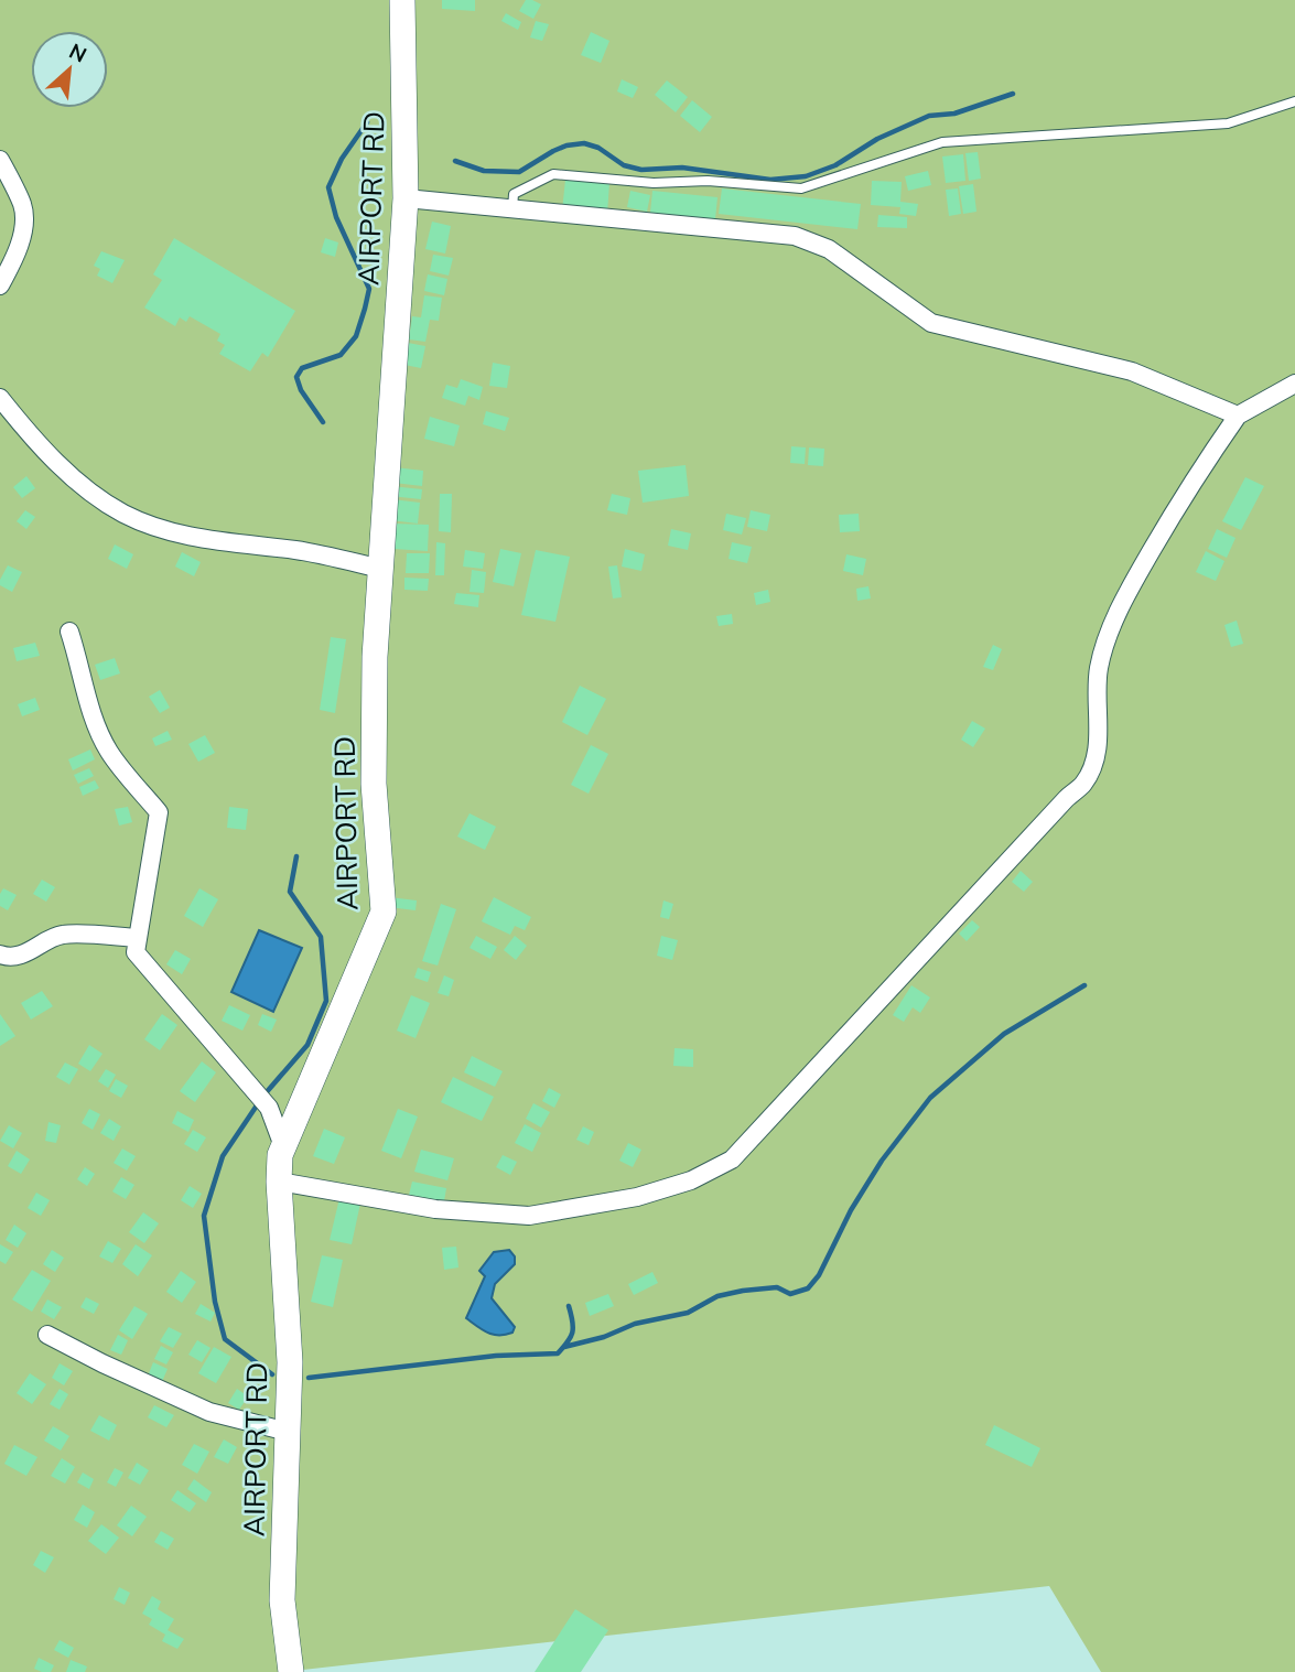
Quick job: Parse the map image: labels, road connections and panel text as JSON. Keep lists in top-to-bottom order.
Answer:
{
  "streets": {
    "main road": ["AIRPORT RD"]
  },
  "north": "top right"
}
